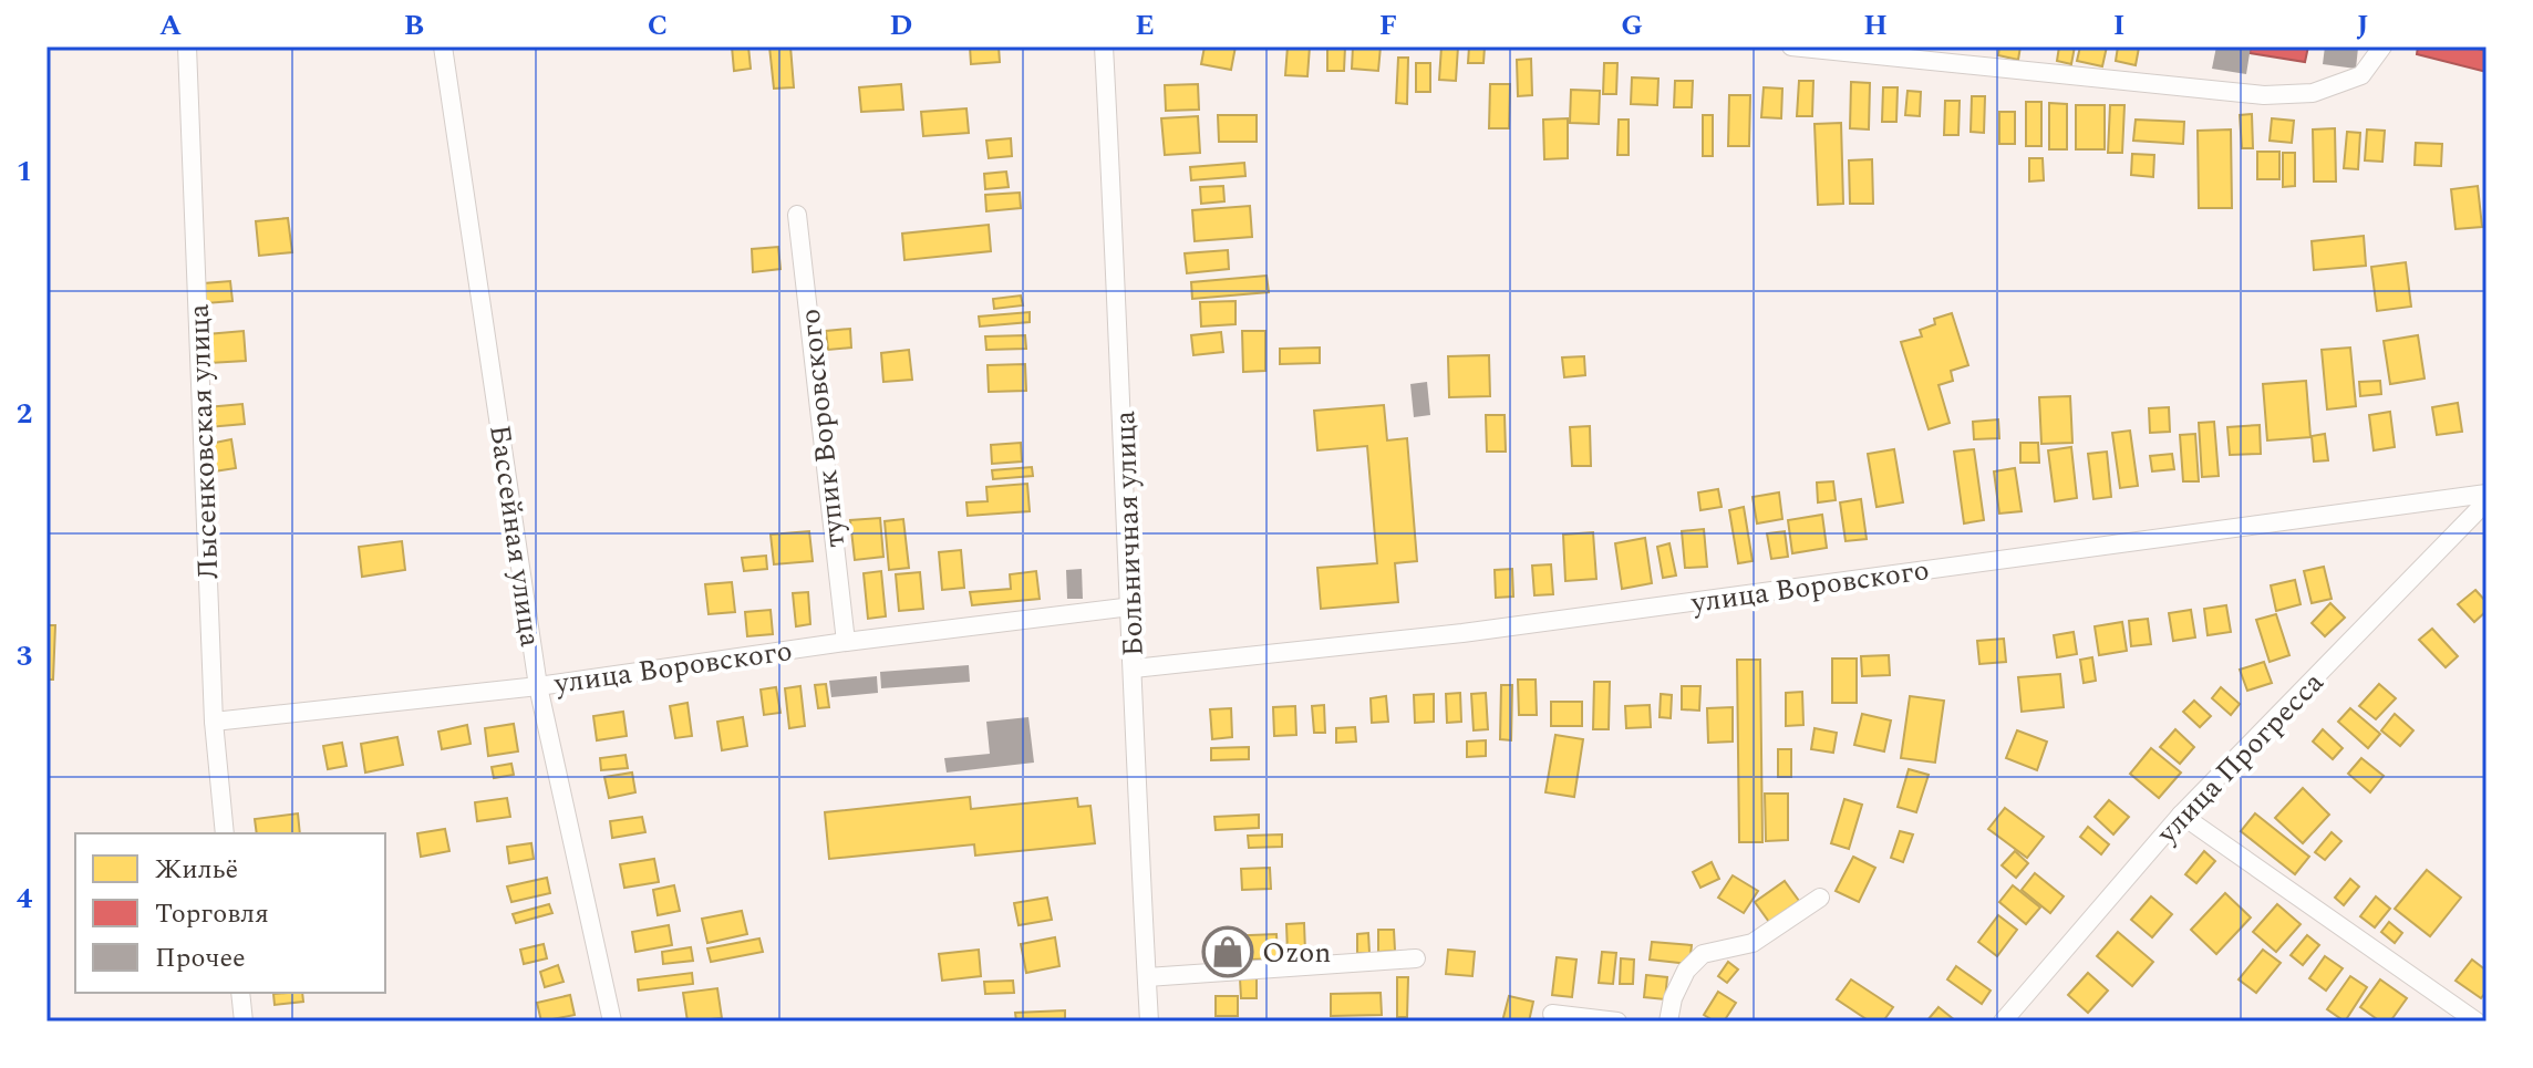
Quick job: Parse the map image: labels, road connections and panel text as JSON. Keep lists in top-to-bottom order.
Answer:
{
  "streets": {
    "street": [
      "тупик Воровского",
      "Лысенковская улица",
      "Больничная улица",
      "Бассейная улица",
      "улица Воровского",
      "улица Прогресса"
    ]
  },
  "crossings": [
    ["тупик Воровского", "улица Воровского"],
    ["Лысенковская улица", "улица Воровского"],
    ["Больничная улица", "улица Воровского"],
    ["Бассейная улица", "улица Воровского"]
  ],
  "places": {
    "shop": ["Ozon"]
  },
  "legend": ["Жильё", "Торговля", "Прочее"],
  "grid": {
    "columns": [
      "A",
      "B",
      "C",
      "D",
      "E",
      "F",
      "G",
      "H",
      "I",
      "J"
    ],
    "rows": [
      "1",
      "2",
      "3",
      "4"
    ]
  }
}
